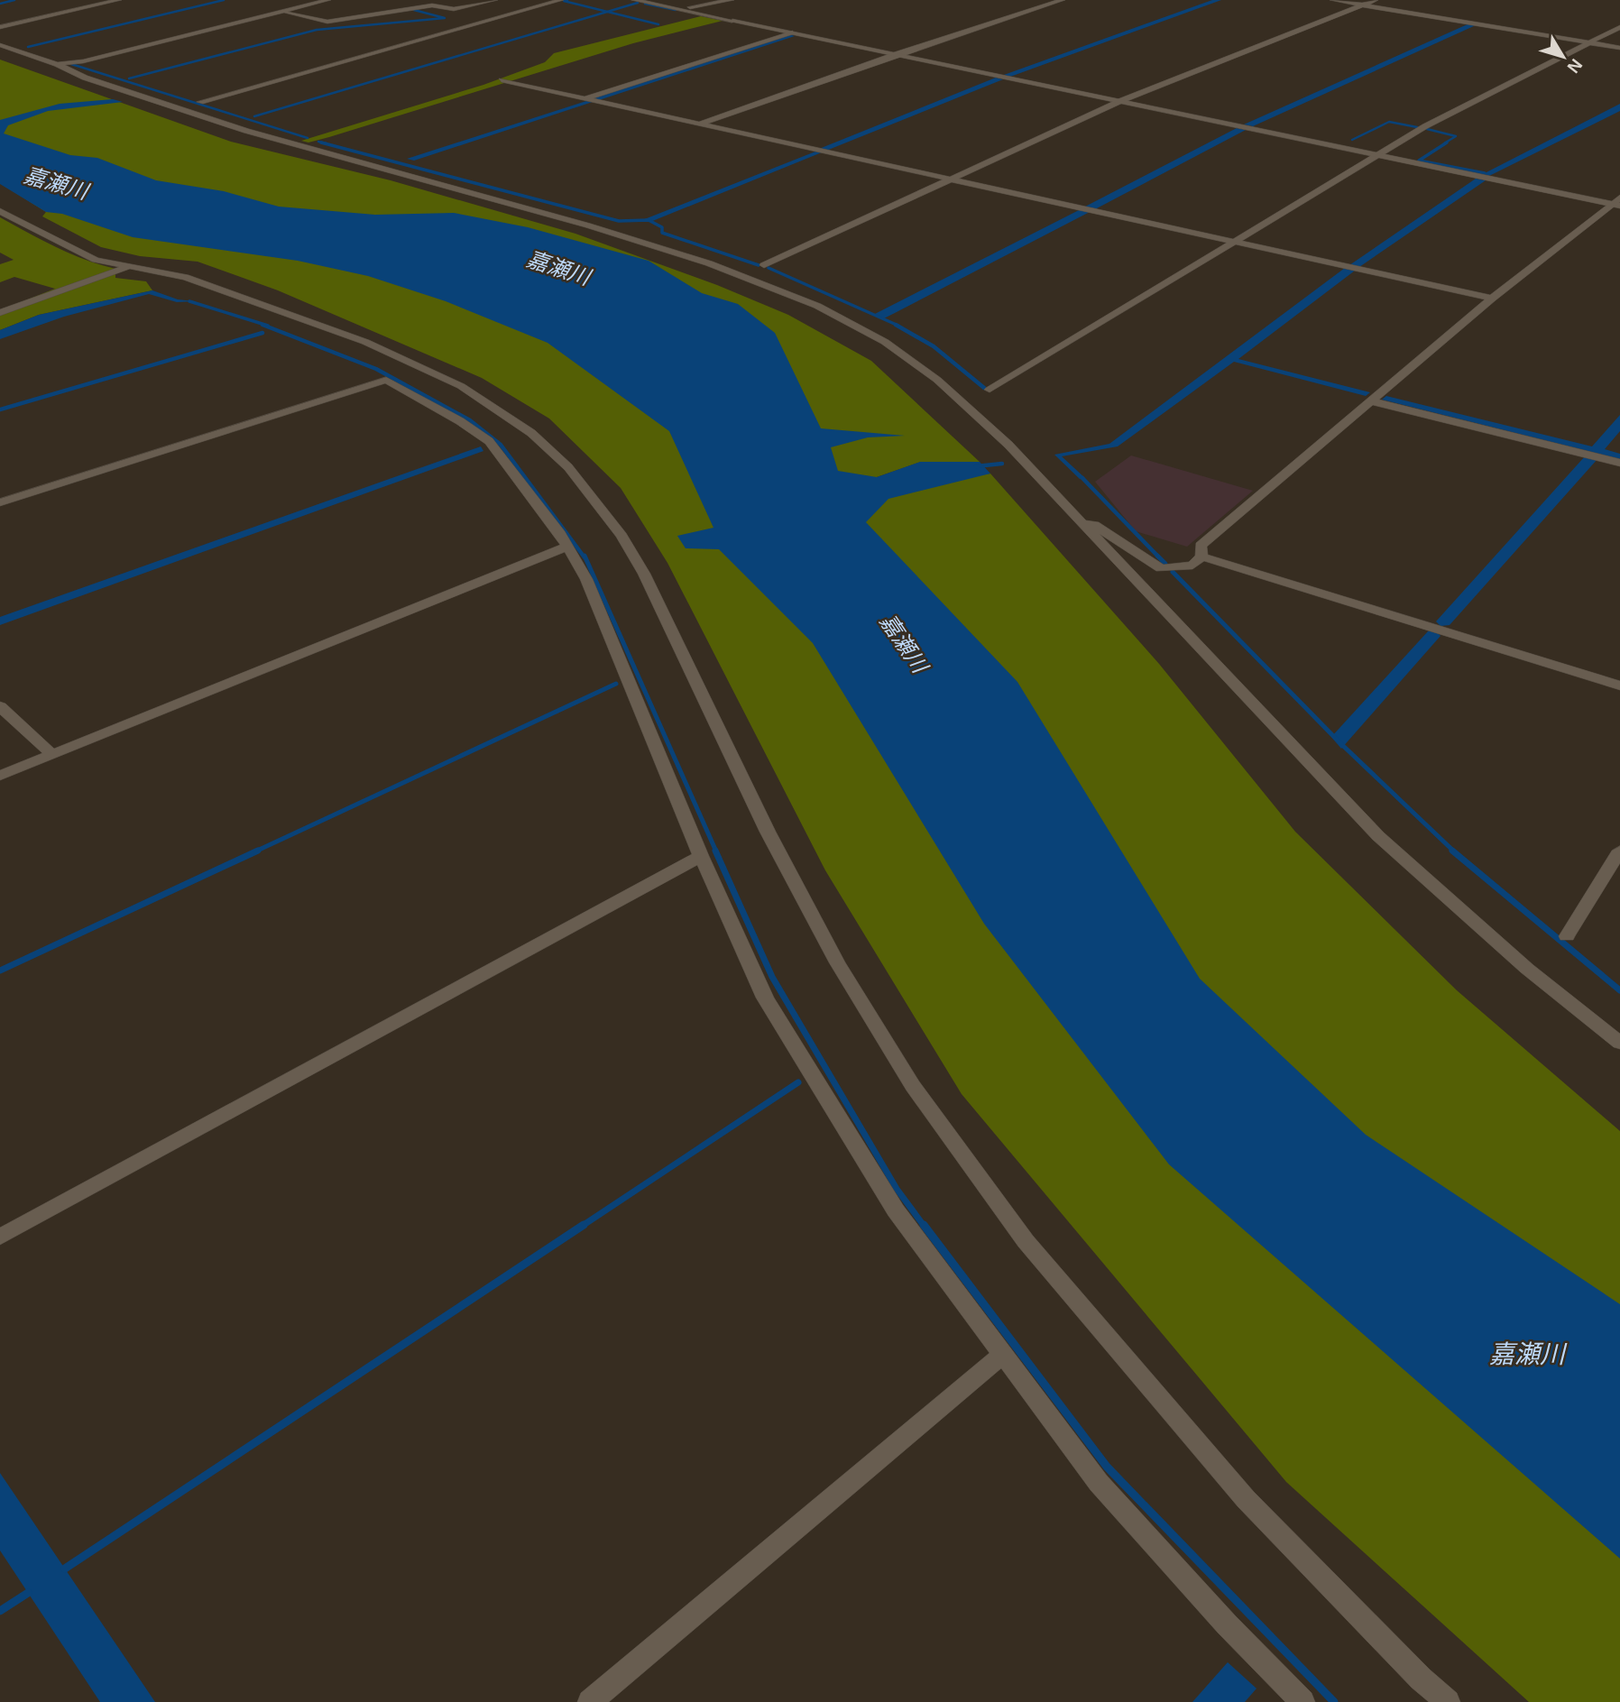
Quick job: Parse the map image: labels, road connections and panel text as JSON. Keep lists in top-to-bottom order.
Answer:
{
  "water": ["嘉瀬川"],
  "north": "bottom right"
}
